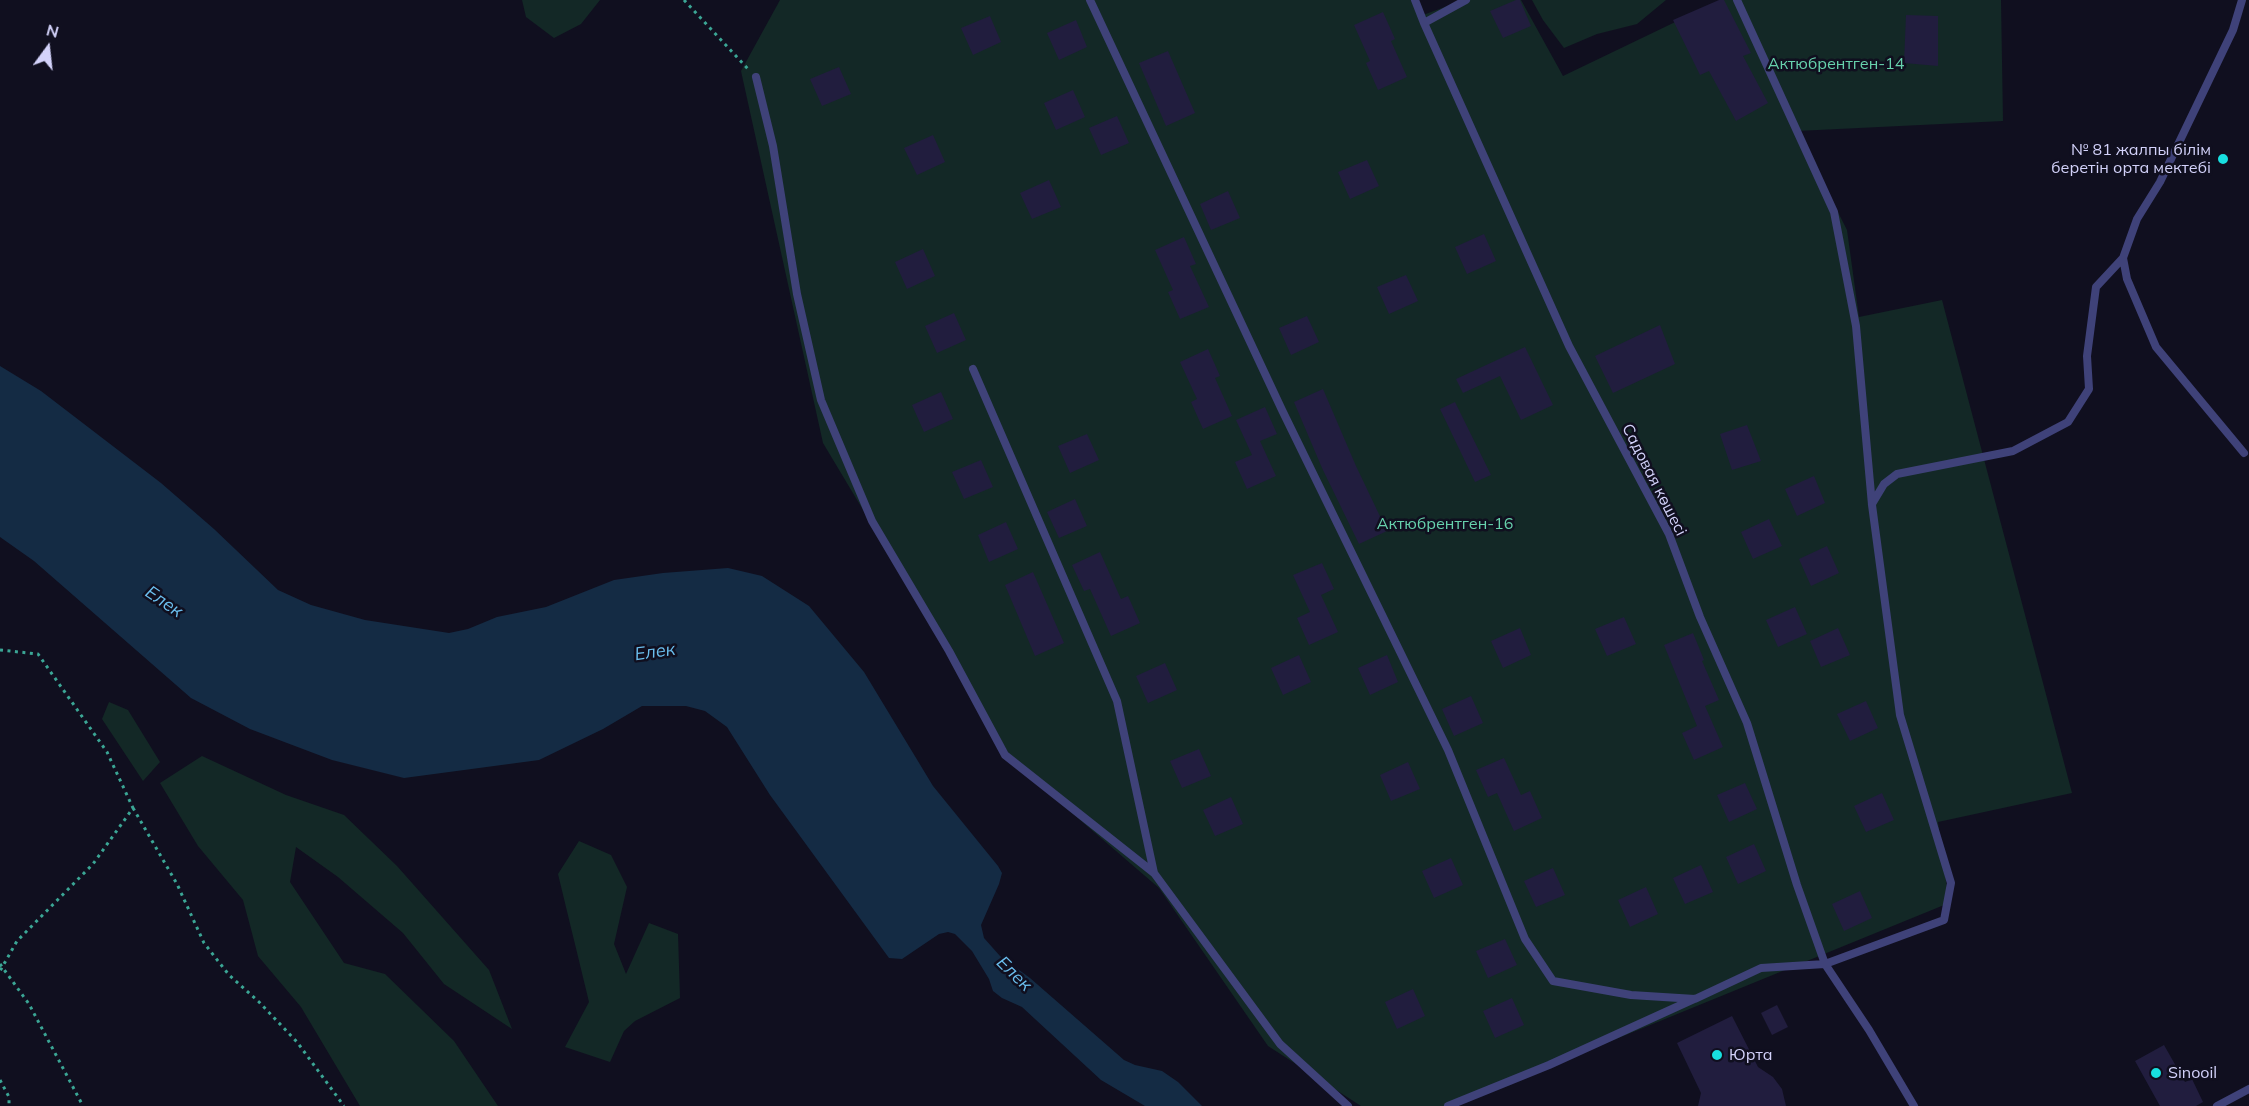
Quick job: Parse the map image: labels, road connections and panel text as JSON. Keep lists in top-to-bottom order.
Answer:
{
  "streets": {
    "lane": ["Садовая көшесі"]
  },
  "water": ["Елек"],
  "parks": ["Актюбрентген-14", "Актюбрентген-16"],
  "places": ["№ 81 жалпы білім беретін орта мектебі", "Юрта", "Sinooil"],
  "north": "top"
}
